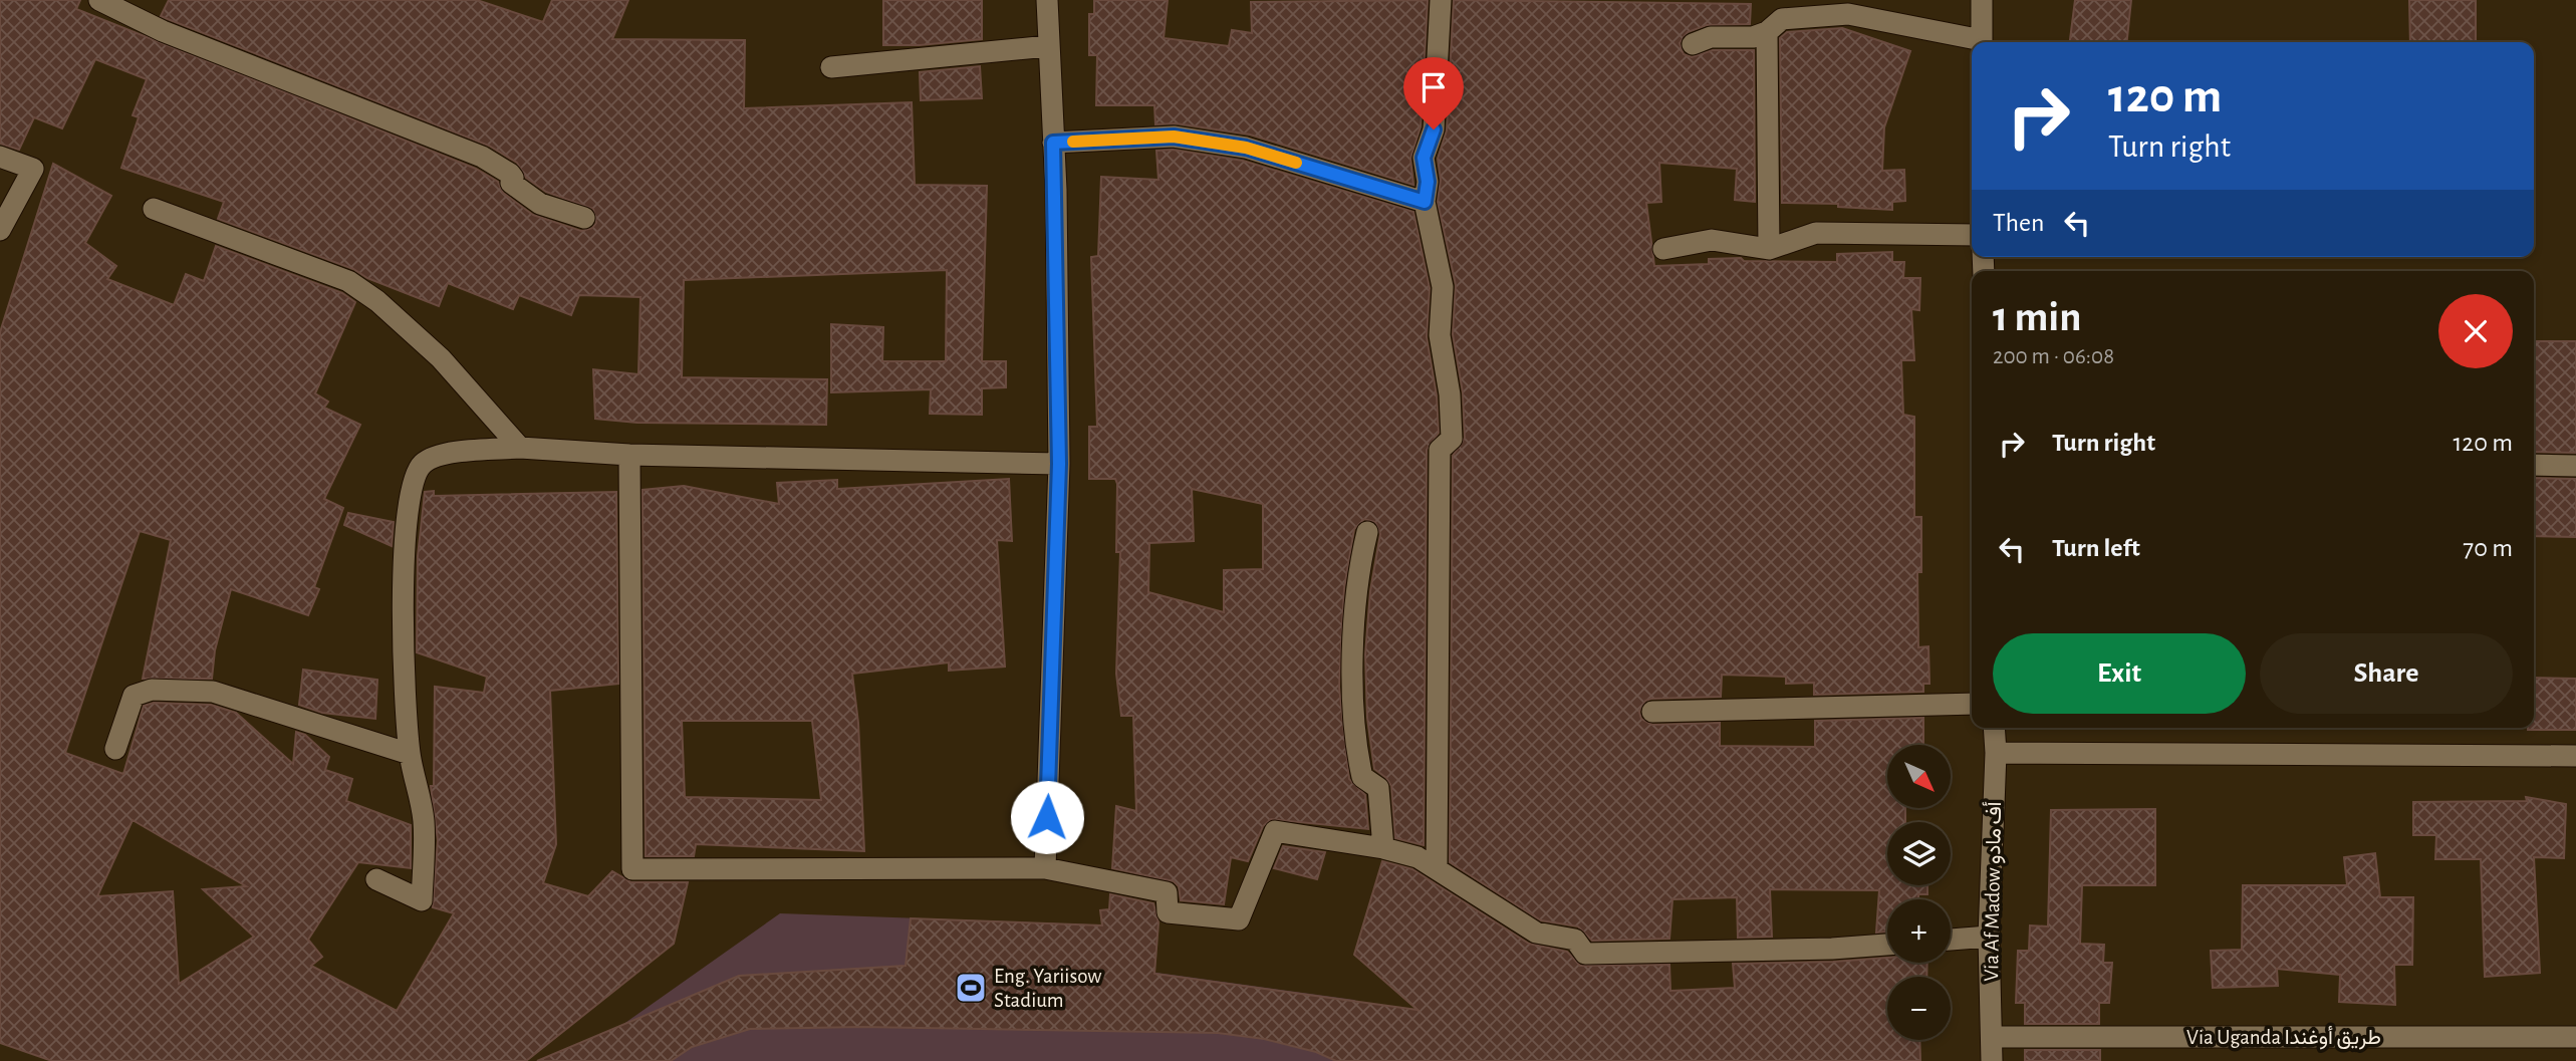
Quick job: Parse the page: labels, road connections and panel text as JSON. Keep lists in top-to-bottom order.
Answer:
{
  "streets": {
    "street": ["Via Af Madow أف مادو", "Via Uganda طريق أوغندا"]
  },
  "crossings": [
    ["Via Af Madow أف مادو", "Via Uganda طريق أوغندا"]
  ],
  "places": {
    "sports": ["Eng. Yariisow Stadium"]
  },
  "north": "bottom right",
  "page": {
    "turn": ["120 m", "Turn right"],
    "then": "Then",
    "heading": ["1 min", "200 m · 06:08"],
    "list": [
      {
        "name": "Turn right",
        "value": "120 m"
      },
      {
        "name": "Turn left",
        "value": "70 m"
      }
    ],
    "buttons": ["Exit", "Share"],
    "map_buttons": ["+", "−"]
  }
}
